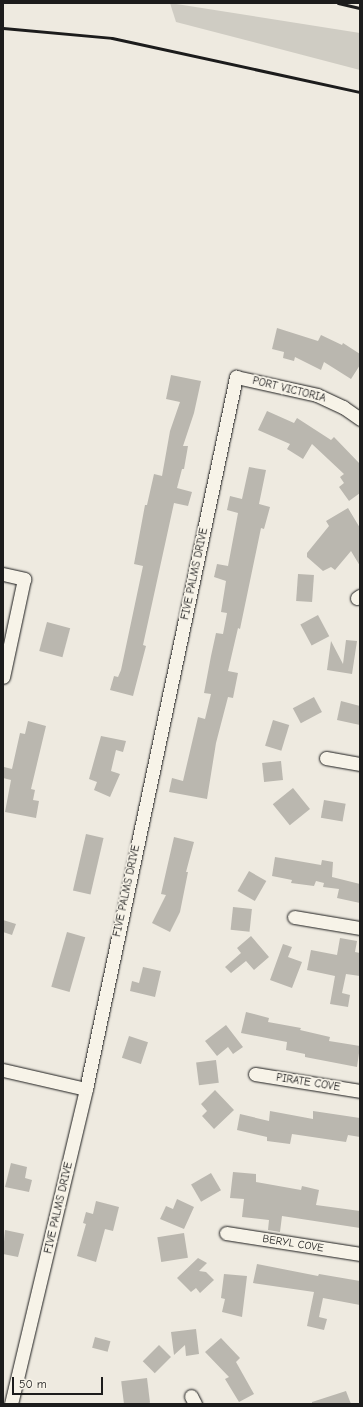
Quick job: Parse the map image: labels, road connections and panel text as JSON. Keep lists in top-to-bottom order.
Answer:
{
  "streets": {
    "street": [
      "PORT VICTORIA",
      "FIVE PALMS DRIVE",
      "PIRATE COVE",
      "BERYL COVE"
    ]
  },
  "crossings": [
    ["PORT VICTORIA", "FIVE PALMS DRIVE"]
  ],
  "scale_bar": "50 m"
}
